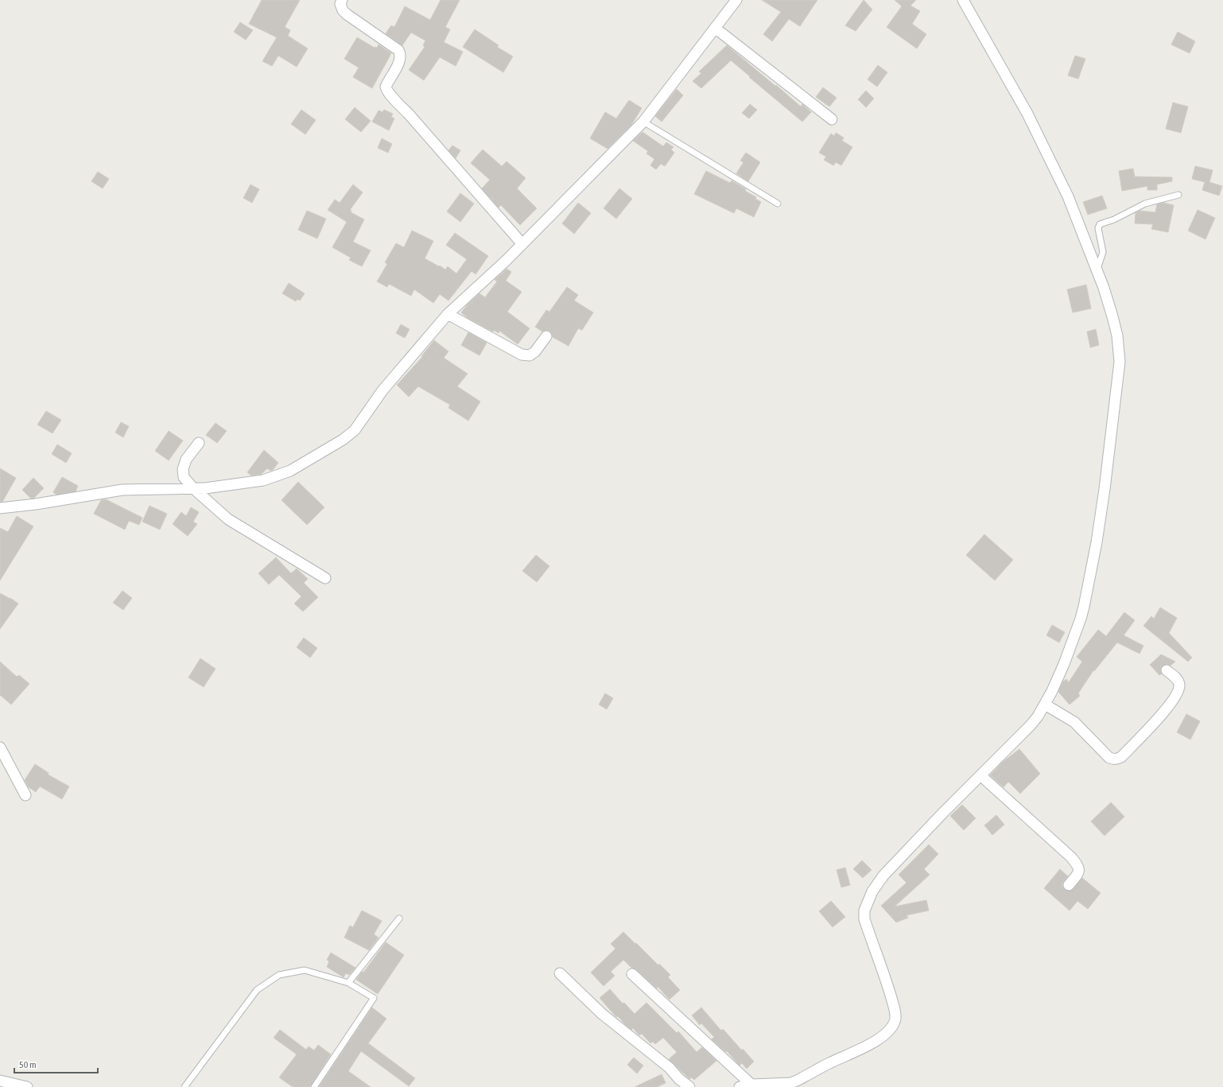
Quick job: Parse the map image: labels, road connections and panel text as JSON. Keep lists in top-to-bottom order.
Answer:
{
  "scale_bar": "50 m"
}
